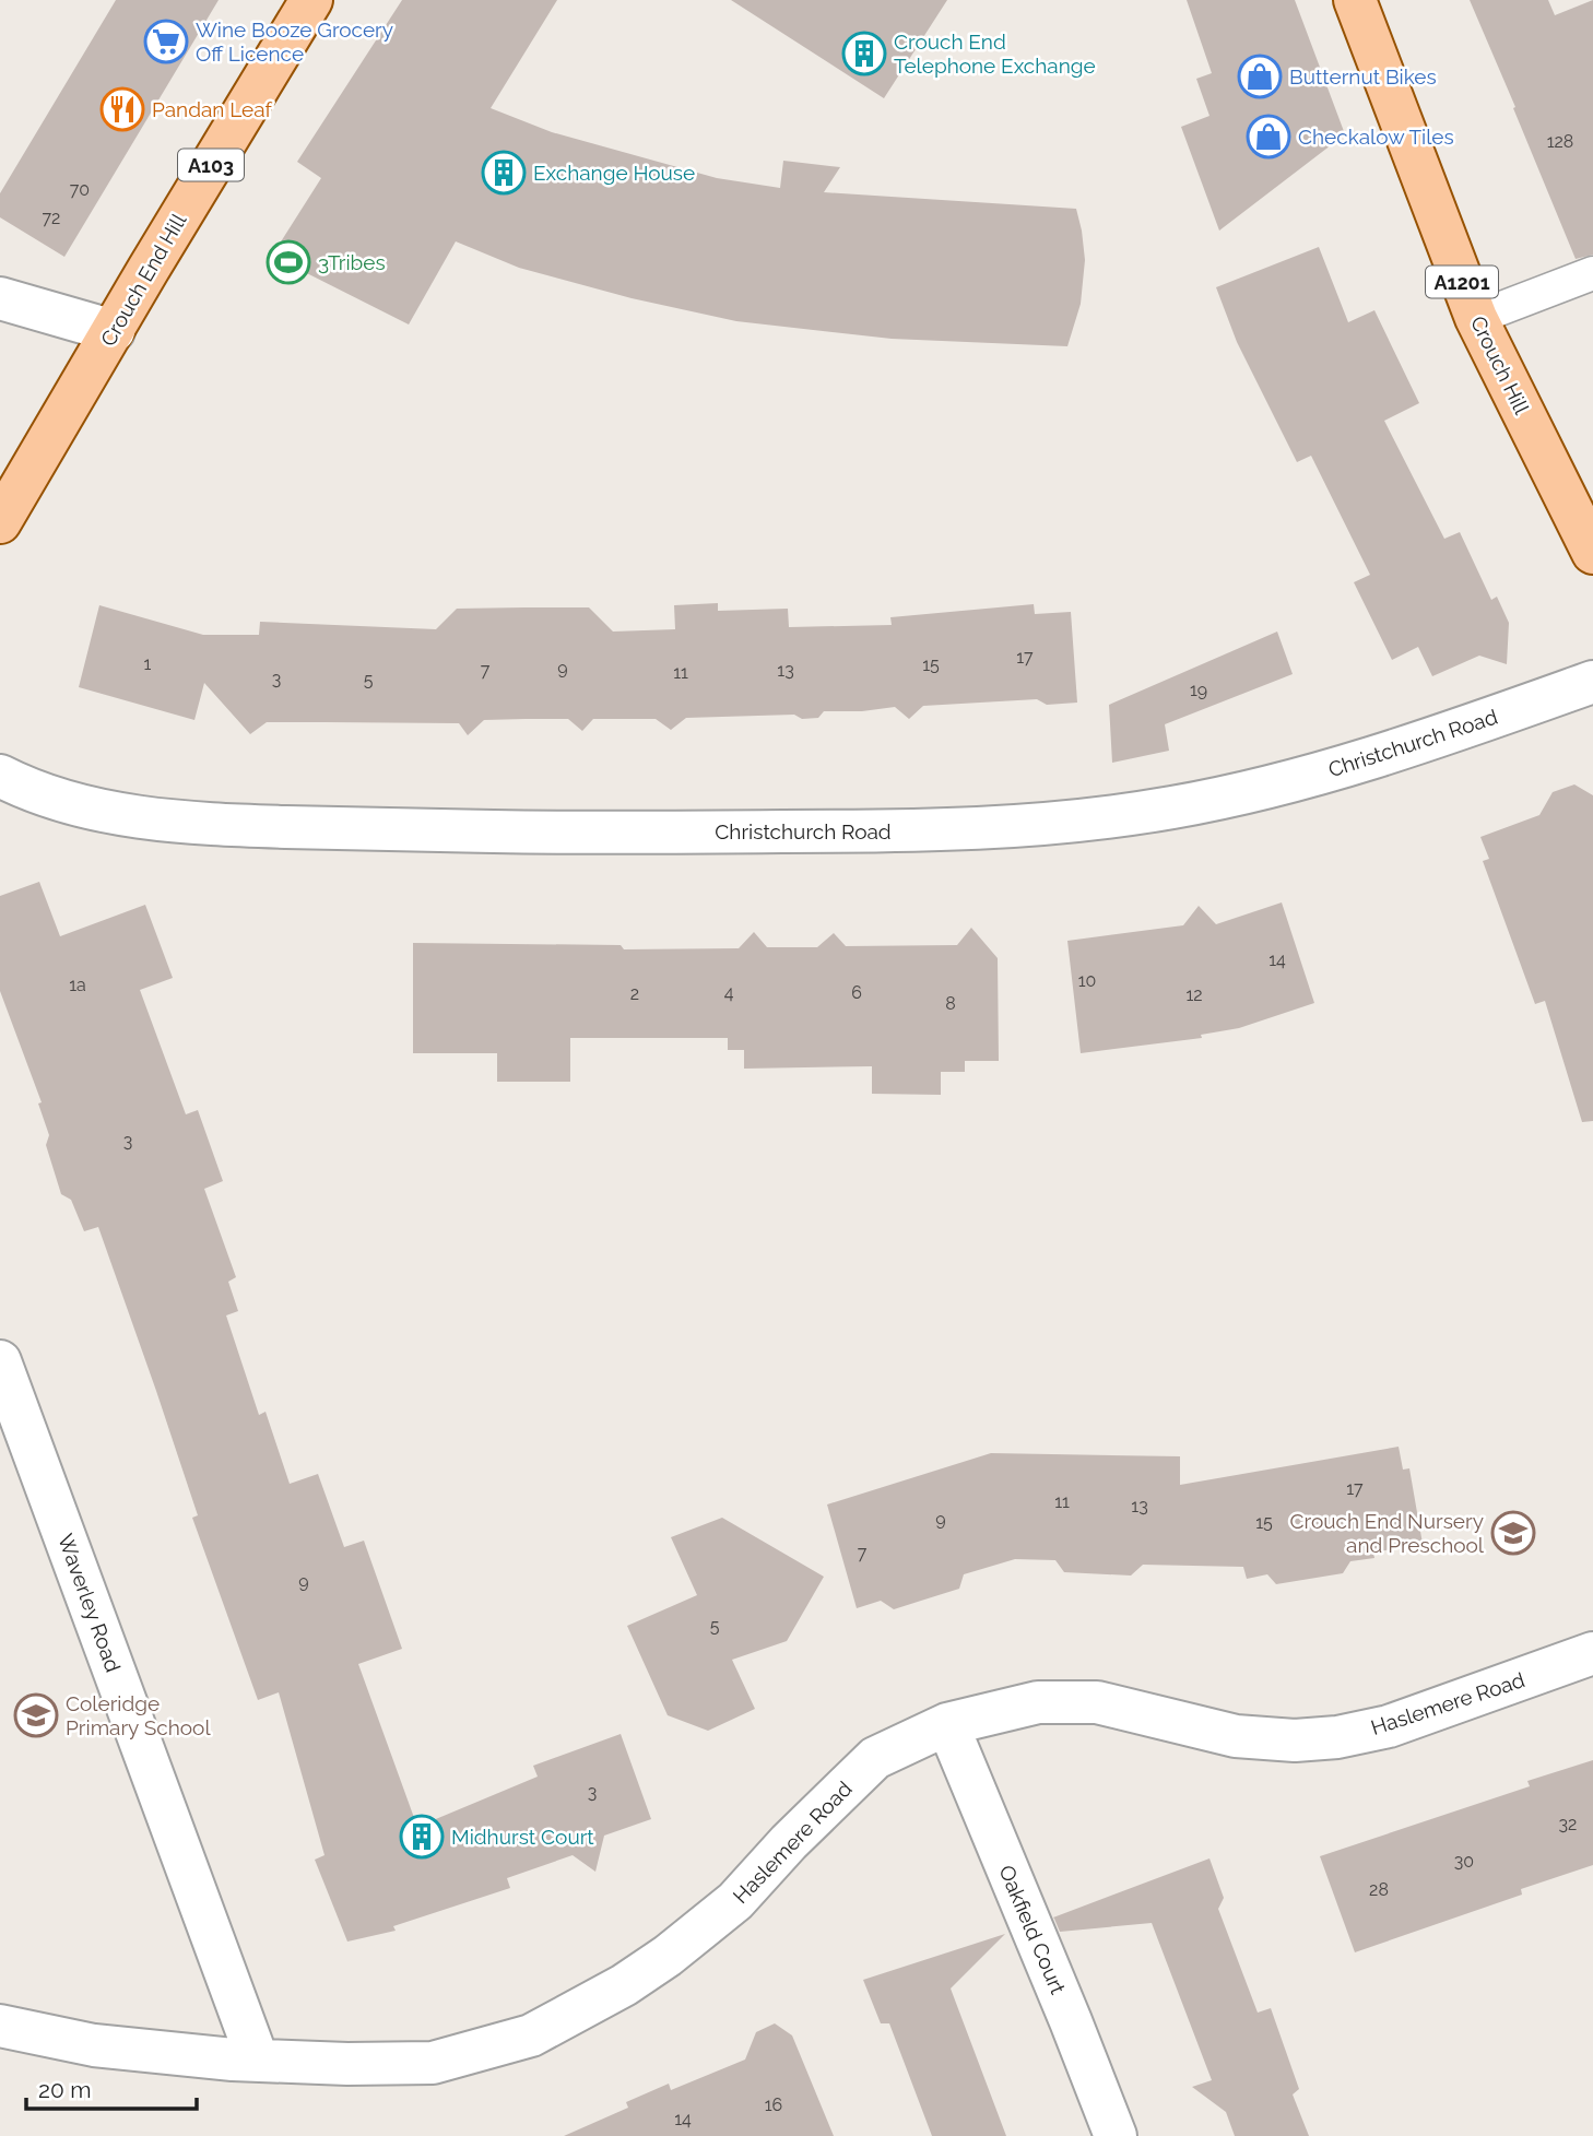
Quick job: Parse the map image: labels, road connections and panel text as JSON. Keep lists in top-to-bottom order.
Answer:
{
  "streets": {
    "main road": [
      "A103",
      "Crouch End Hill",
      "A1201",
      "Crouch Hill"
    ],
    "street": [
      "Christchurch Road",
      "Waverley Road",
      "Haslemere Road",
      "Oakfield Court"
    ]
  },
  "crossings": [
    ["Waverley Road", "Haslemere Road"],
    ["Haslemere Road", "Oakfield Court"]
  ],
  "places": {
    "supermarket": ["Wine Booze Grocery Off Licence"],
    "building": ["Crouch End Telephone Exchange", "Exchange House", "Midhurst Court"],
    "shop": ["Butternut Bikes", "Checkalow Tiles"],
    "restaurant": ["Pandan Leaf"],
    "sports": ["3Tribes"],
    "school or university": ["Crouch End Nursery and Preschool", "Coleridge Primary School"]
  },
  "house_numbers": [
    "128",
    "70",
    "72",
    "17",
    "1",
    "15",
    "9",
    "7",
    "13",
    "11",
    "3",
    "5",
    "19",
    "14",
    "10",
    "1a",
    "4",
    "6",
    "2",
    "12",
    "8",
    "3",
    "17",
    "11",
    "13",
    "9",
    "15",
    "7",
    "9",
    "5",
    "3",
    "32",
    "30",
    "28",
    "16",
    "14"
  ],
  "scale_bar": "20 m"
}
